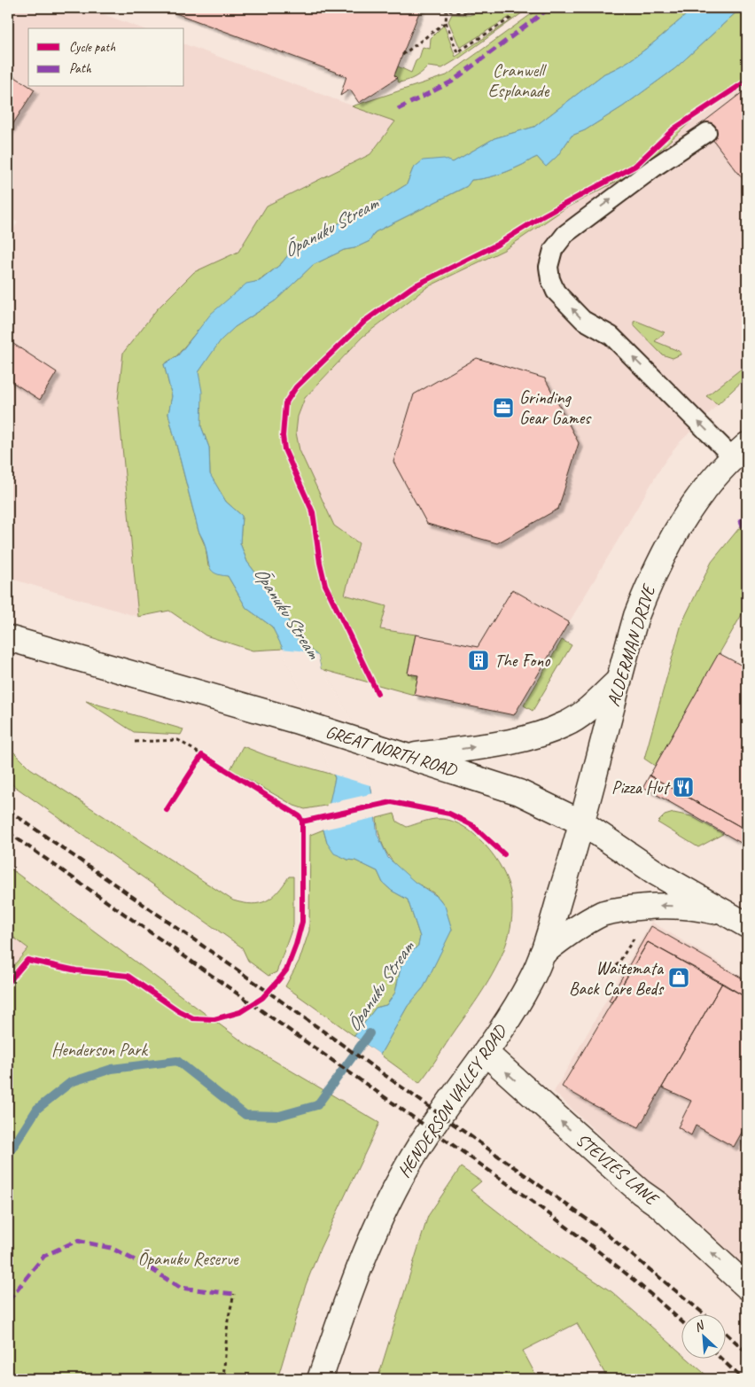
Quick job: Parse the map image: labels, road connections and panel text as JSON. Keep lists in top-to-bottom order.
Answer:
{
  "streets": {
    "main road": [
      "ALDERMAN DRIVE",
      "GREAT NORTH ROAD",
      "HENDERSON VALLEY ROAD",
      "STEVIES LANE"
    ]
  },
  "crossings": [
    ["ALDERMAN DRIVE", "GREAT NORTH ROAD"],
    ["ALDERMAN DRIVE", "HENDERSON VALLEY ROAD"],
    ["GREAT NORTH ROAD", "HENDERSON VALLEY ROAD"],
    ["HENDERSON VALLEY ROAD", "STEVIES LANE"]
  ],
  "one_way": ["STEVIES LANE"],
  "water": ["Ōpanuku Stream"],
  "parks": ["Cranwell Esplanade", "Henderson Park", "Ōpanuku Reserve"],
  "places": {
    "office": ["Grinding Gear Games"],
    "building": ["The Fono"],
    "restaurant": ["Pizza Hut"],
    "shop": ["Waitemata Back Care Beds"]
  },
  "legend": ["Cycle path", "Path"],
  "north": "top left"
}
